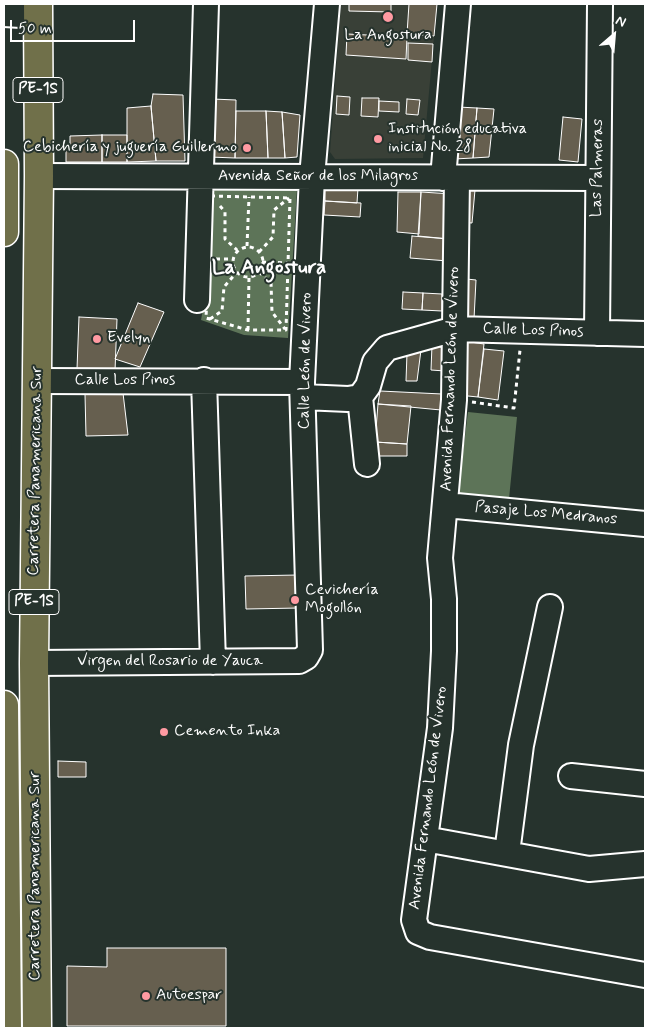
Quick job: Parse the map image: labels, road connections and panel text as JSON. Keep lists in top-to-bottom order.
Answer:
{
  "streets": {
    "highway": ["PE-1S", "Carretera Panamericana Sur"],
    "street": [
      "Las Palmeras",
      "Avenida Señor de los Milagros",
      "Calle Los Pinos",
      "Calle León de Vivero",
      "Avenida Fernando León de Vivero",
      "Pasaje Los Medranos",
      "Virgen del Rosario de Yauca"
    ]
  },
  "crossings": [
    ["Las Palmeras", "Avenida Señor de los Milagros"],
    ["Las Palmeras", "Calle Los Pinos"],
    ["Avenida Señor de los Milagros", "Calle León de Vivero"],
    ["Avenida Señor de los Milagros", "Avenida Fernando León de Vivero"],
    ["Avenida Señor de los Milagros", "Carretera Panamericana Sur"],
    ["Calle Los Pinos", "Calle León de Vivero"],
    ["Calle Los Pinos", "Avenida Fernando León de Vivero"],
    ["Calle Los Pinos", "Carretera Panamericana Sur"],
    ["Calle León de Vivero", "Virgen del Rosario de Yauca"],
    ["Avenida Fernando León de Vivero", "Pasaje Los Medranos"],
    ["Carretera Panamericana Sur", "Virgen del Rosario de Yauca"]
  ],
  "districts": ["La Angostura"],
  "places": [
    "La Angostura",
    "Institución educativa inicial No. 28",
    "Cebichería y juguería Guillermo",
    "Evelyn",
    "Cevichería Mogollón",
    "Cemento Inka",
    "Autoespar"
  ],
  "scale_bar": "50 m",
  "north": "top right"
}
